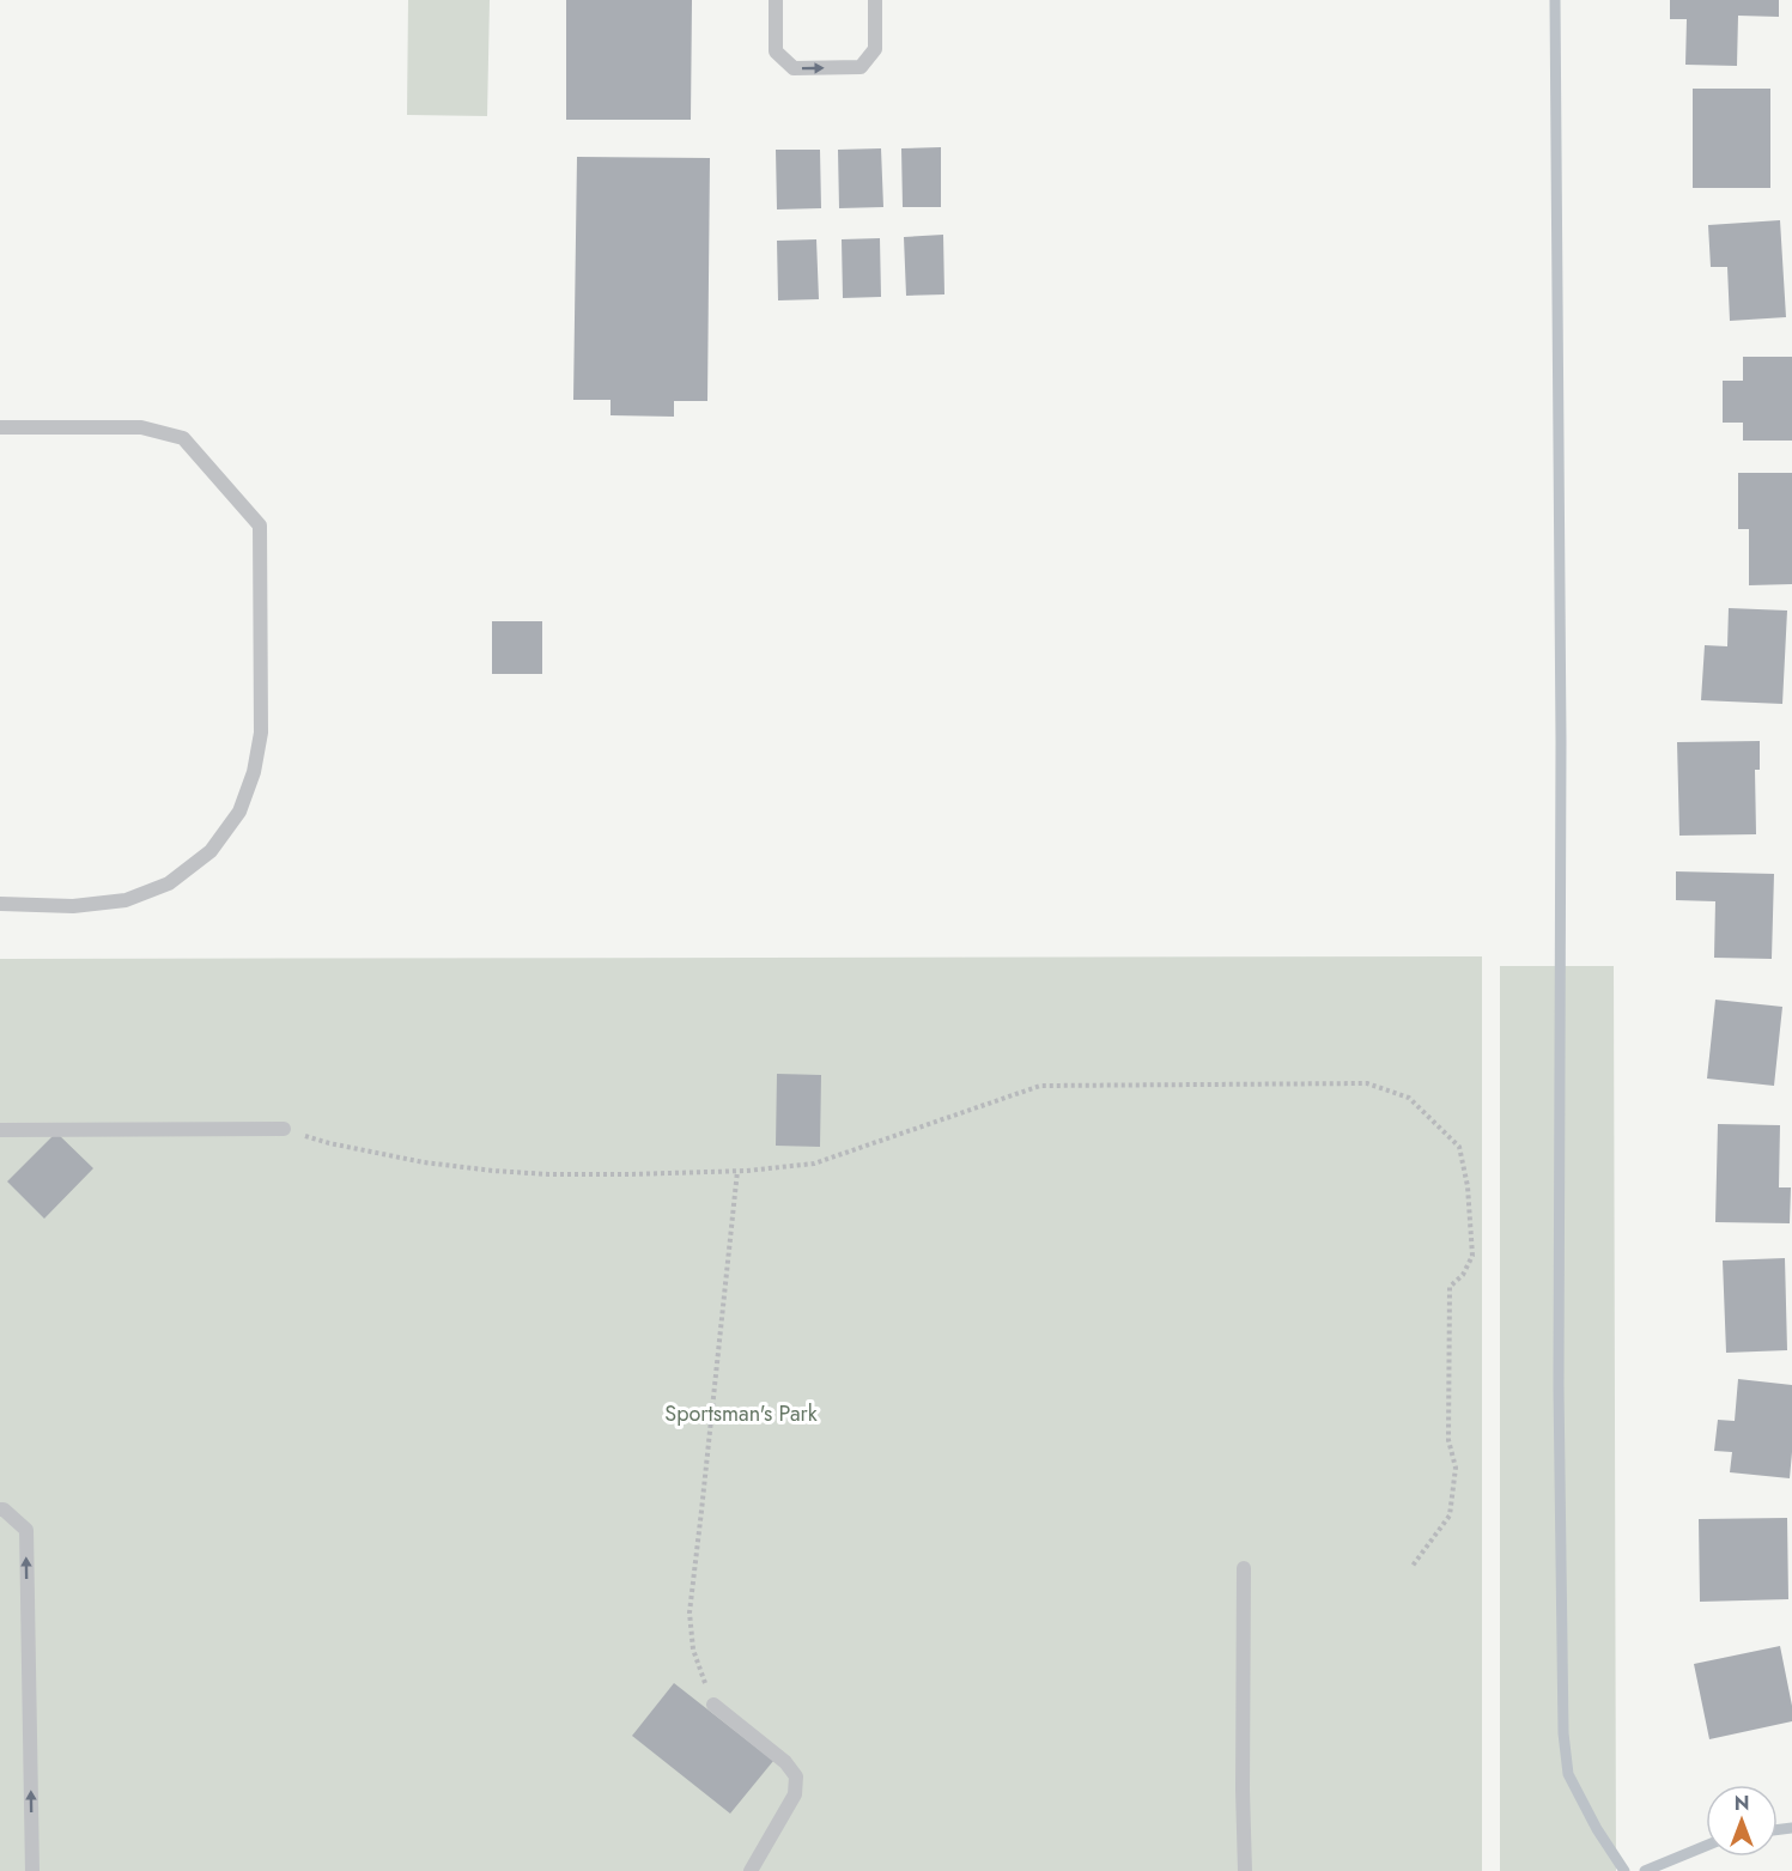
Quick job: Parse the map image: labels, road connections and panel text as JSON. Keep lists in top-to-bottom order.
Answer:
{
  "parks": ["Sportsman's Park"],
  "north": "top"
}
